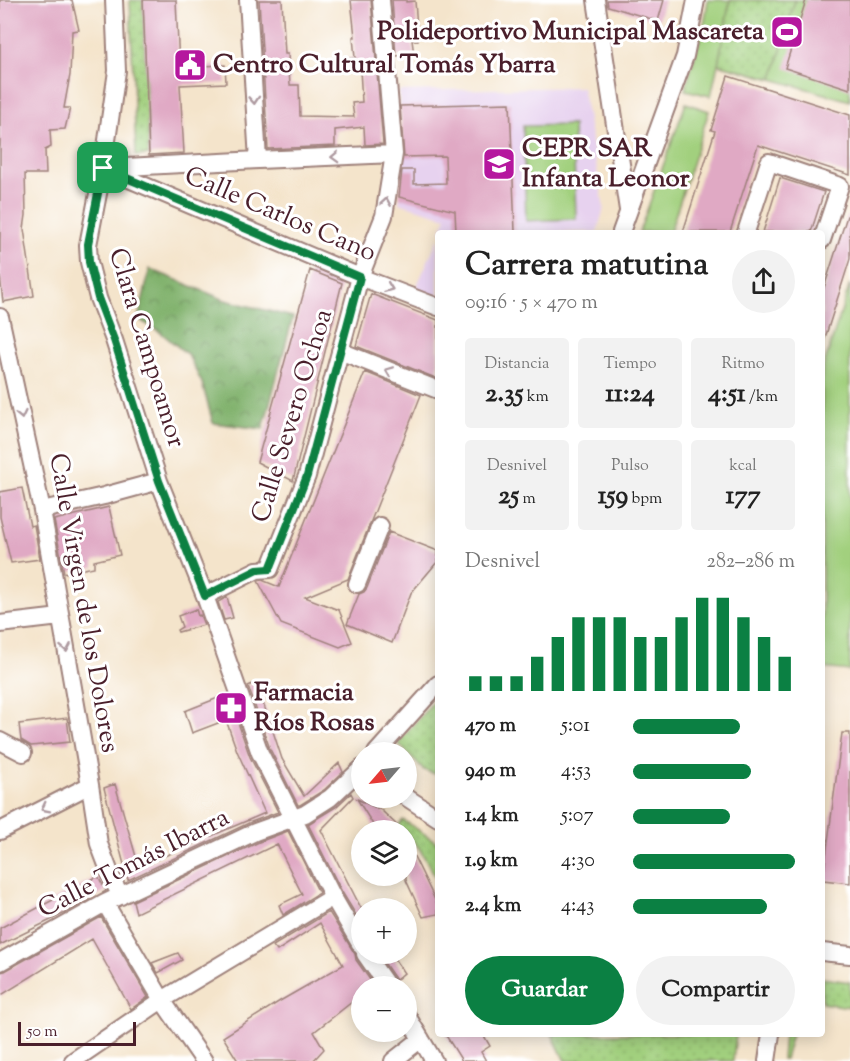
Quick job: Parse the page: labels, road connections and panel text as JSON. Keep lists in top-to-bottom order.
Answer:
{
  "streets": {
    "street": [
      "Calle Carlos Cano",
      "Clara Campoamor",
      "Calle Severo Ochoa",
      "Calle Virgen de los Dolores",
      "Calle Tomás Ibarra"
    ]
  },
  "crossings": [
    ["Calle Carlos Cano", "Clara Campoamor"],
    ["Calle Carlos Cano", "Calle Severo Ochoa"],
    ["Clara Campoamor", "Calle Severo Ochoa"],
    ["Clara Campoamor", "Calle Tomás Ibarra"],
    ["Calle Virgen de los Dolores", "Calle Tomás Ibarra"]
  ],
  "one_way": ["Calle Virgen de los Dolores"],
  "places": {
    "sports": ["Polideportivo Municipal Mascareta"],
    "public building": ["Centro Cultural Tomás Ybarra"],
    "school or university": ["CEPR SAR Infanta Leonor"],
    "pharmacy": ["Farmacia Ríos Rosas"]
  },
  "scale_bar": "50 m",
  "north": "bottom left",
  "page": {
    "heading": ["Carrera matutina", "09:16 · 5 × 470 m"],
    "stats": [
      ["Distancia", "2.35 km"],
      ["Tiempo", "11:24"],
      ["Ritmo", "4:51 /km"],
      ["Desnivel", "25 m"],
      ["Pulso", "159 bpm"],
      ["kcal", "177"]
    ],
    "chart": ["Desnivel", "282–286 m"],
    "list": [
      {
        "name": "470 m",
        "note": "5:01"
      },
      {
        "name": "940 m",
        "note": "4:53"
      },
      {
        "name": "1.4 km",
        "note": "5:07"
      },
      {
        "name": "1.9 km",
        "note": "4:30"
      },
      {
        "name": "2.4 km",
        "note": "4:43"
      }
    ],
    "map_buttons": ["+", "−"],
    "buttons": ["Guardar", "Compartir"],
    "scale": "50 m"
  }
}
